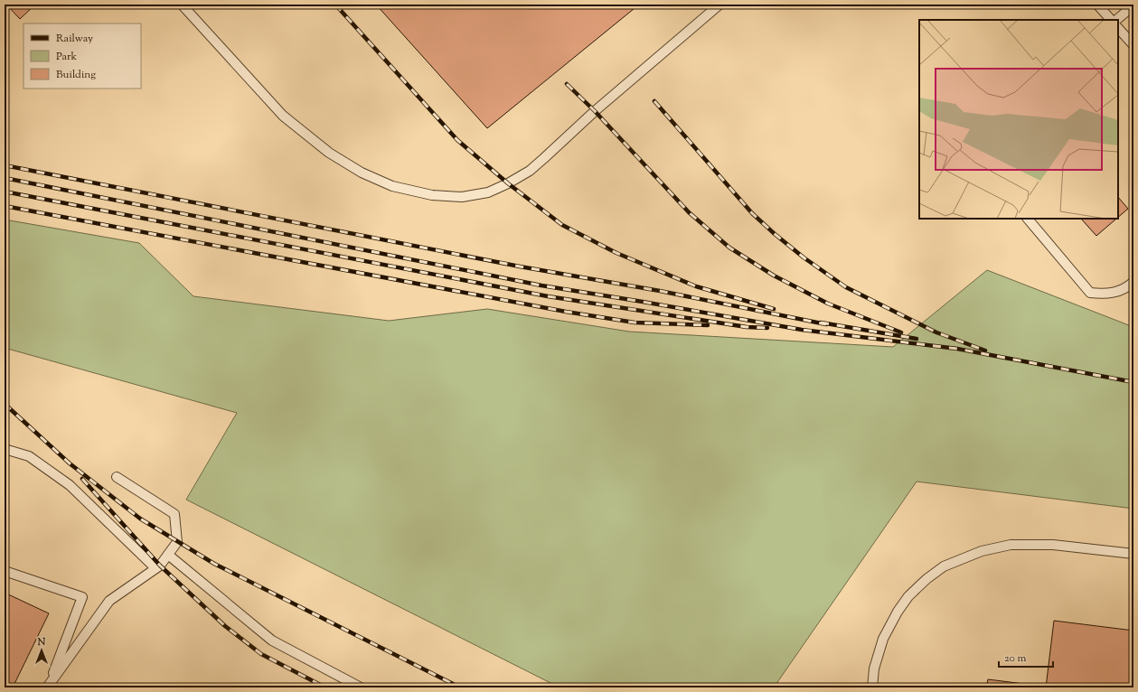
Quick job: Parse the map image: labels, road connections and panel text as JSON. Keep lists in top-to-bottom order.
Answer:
{
  "legend": ["Railway", "Park", "Building"],
  "scale_bar": "20 m",
  "north": "top"
}
